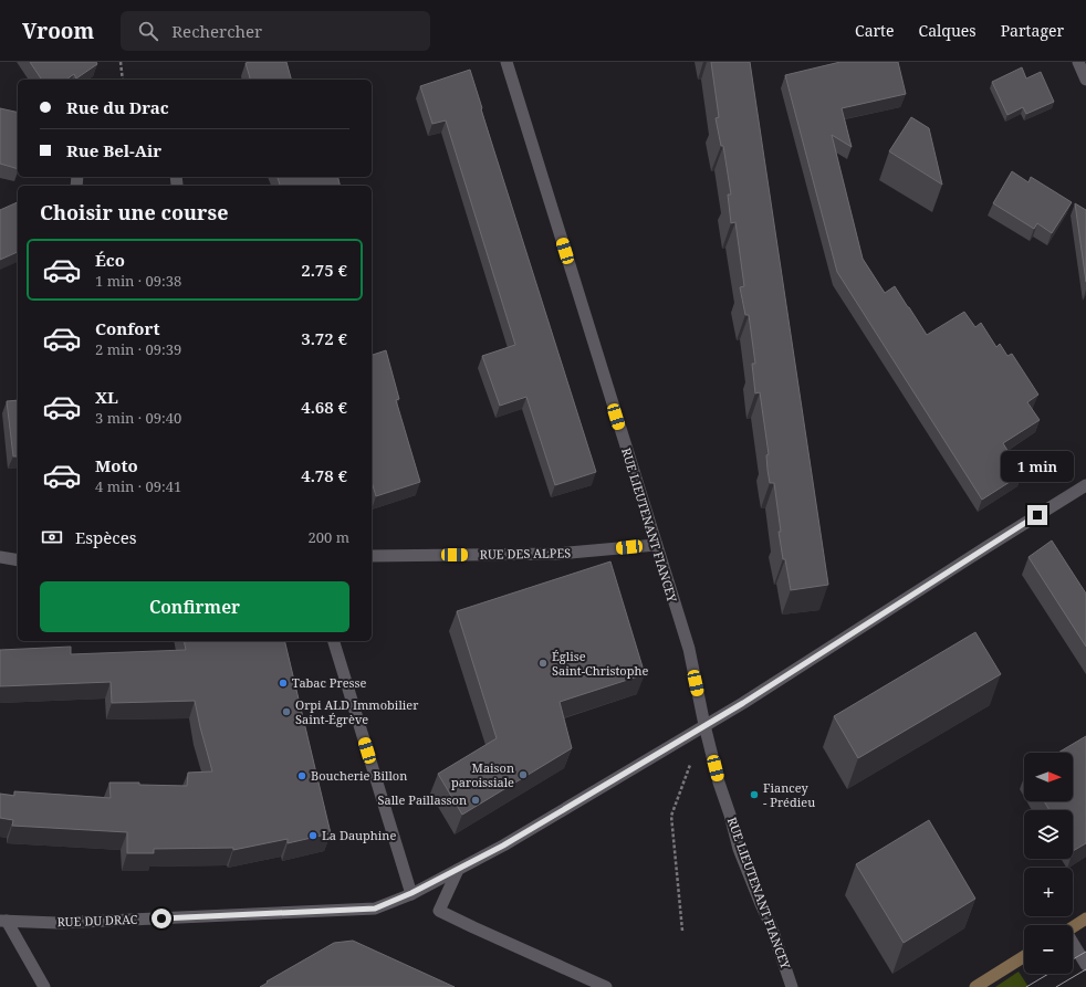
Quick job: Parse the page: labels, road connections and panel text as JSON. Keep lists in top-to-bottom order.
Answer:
{
  "streets": {
    "street": ["RUE LIEUTENANT FIANCEY", "RUE DES ALPES", "RUE DU DRAC"]
  },
  "crossings": [
    ["RUE LIEUTENANT FIANCEY", "RUE DES ALPES"],
    ["RUE LIEUTENANT FIANCEY", "RUE DU DRAC"]
  ],
  "places": [
    "Église Saint-Christophe",
    "Tabac Presse",
    "Orpi ALD Immobilier Saint-Égrève",
    "Maison paroissiale",
    "Boucherie Billon",
    "Fiancey - Prédieu",
    "Salle Paillasson",
    "La Dauphine"
  ],
  "north": "right",
  "page": {
    "header": "Vroom",
    "search": "Rechercher",
    "nav": ["Carte", "Calques", "Partager"],
    "banner": ["Rue du Drac", "Rue Bel-Air"],
    "heading": "Choisir une course",
    "list": [
      {
        "name": "Éco",
        "note": "1 min · 09:38",
        "value": "2.75 €"
      },
      {
        "name": "Confort",
        "note": "2 min · 09:39",
        "value": "3.72 €"
      },
      {
        "name": "XL",
        "note": "3 min · 09:40",
        "value": "4.68 €"
      },
      {
        "name": "Moto",
        "note": "4 min · 09:41",
        "value": "4.78 €"
      }
    ],
    "bubble": "1 min",
    "pay": ["Espèces", "200 m"],
    "buttons": "Confirmer",
    "map_buttons": ["+", "−"]
  }
}
